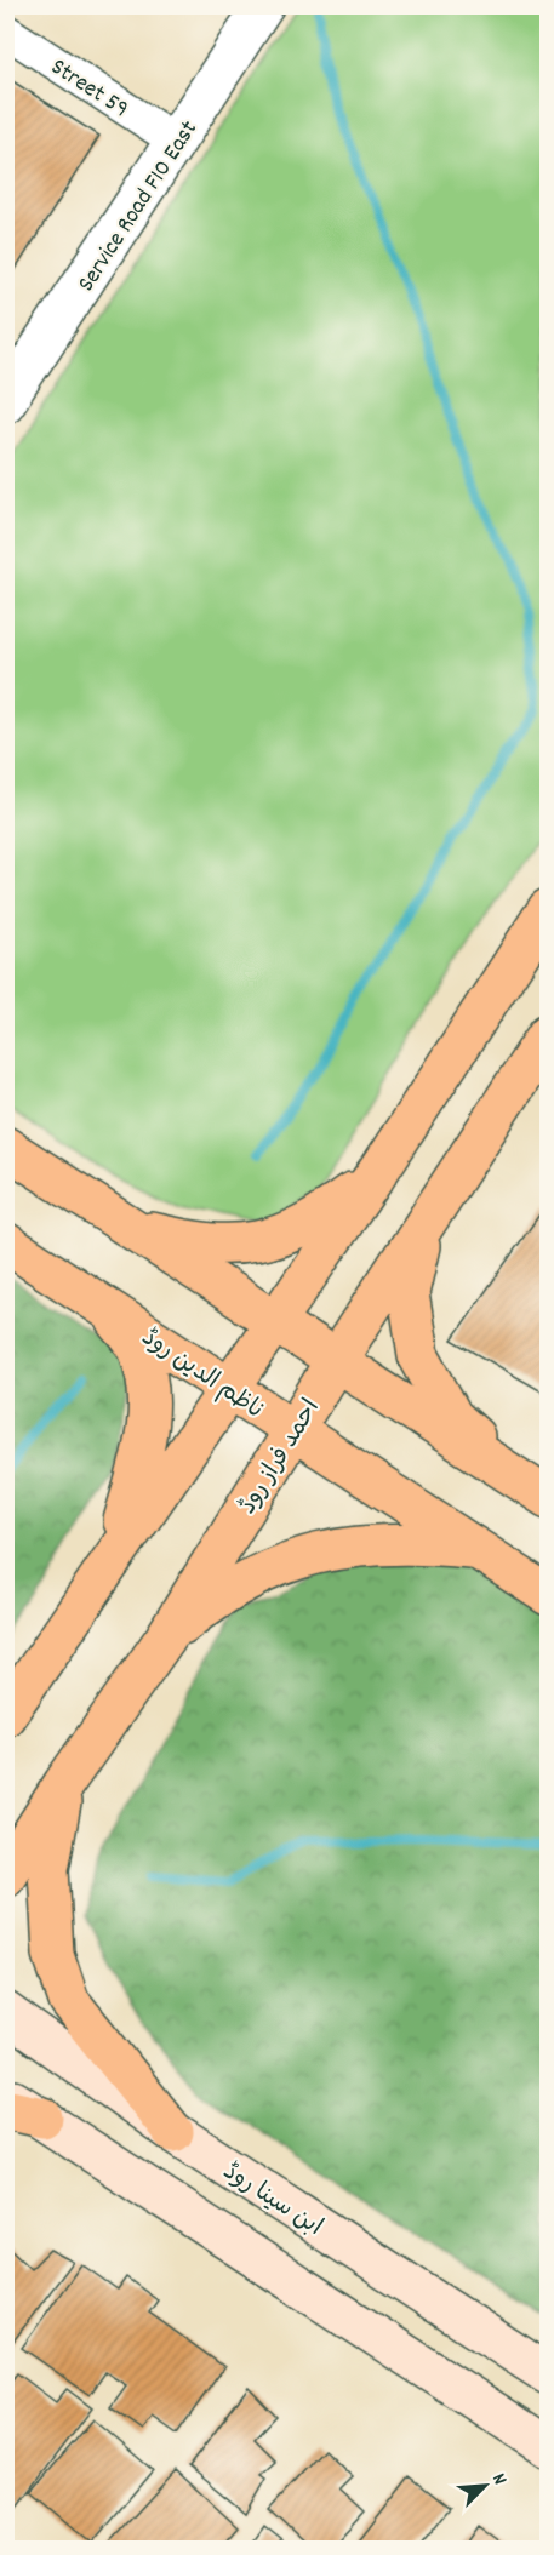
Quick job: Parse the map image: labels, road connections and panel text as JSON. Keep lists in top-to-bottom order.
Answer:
{
  "streets": {
    "main road": ["ناظم الدین روڈ", "احمد فراز روڈ", "ابن سینا روڈ"],
    "street": ["Street 59", "Service Road F10 East"]
  },
  "crossings": [
    ["Street 59", "Service Road F10 East"],
    ["ناظم الدین روڈ", "احمد فراز روڈ"]
  ],
  "north": "top right"
}
